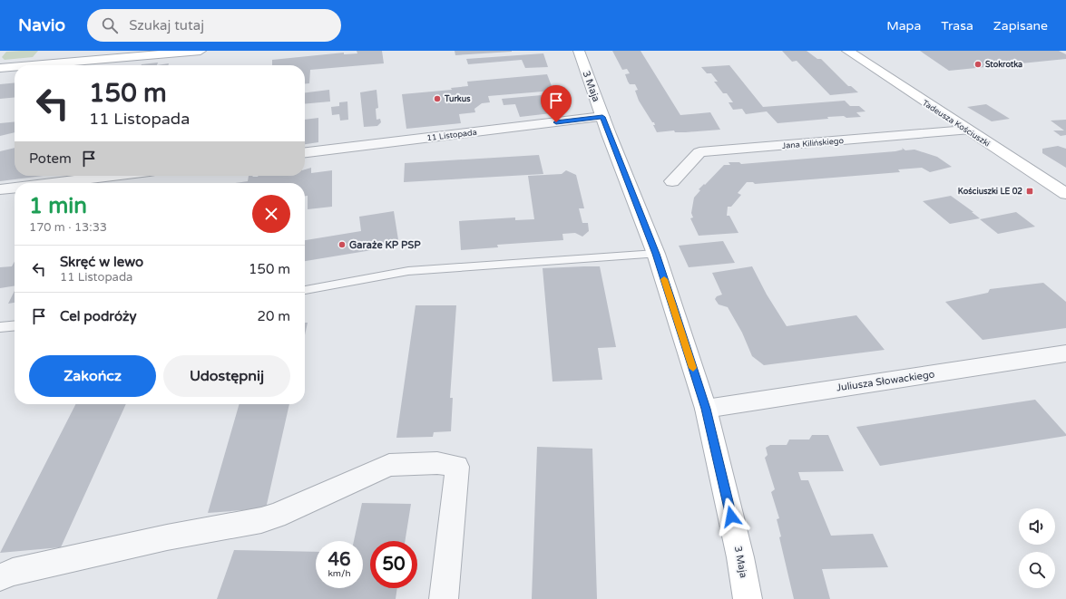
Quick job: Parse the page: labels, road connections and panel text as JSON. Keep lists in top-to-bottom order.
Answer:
{
  "streets": {
    "main road": ["3 Maja", "Tadeusza Kościuszki"],
    "street": ["11 Listopada", "Jana Kilińskiego", "Juliusza Słowackiego"]
  },
  "crossings": [
    ["3 Maja", "11 Listopada"],
    ["3 Maja", "Juliusza Słowackiego"],
    ["Tadeusza Kościuszki", "Jana Kilińskiego"]
  ],
  "places": {
    "other": ["Stokrotka", "Turkus", "Garaże KP PSP"],
    "transit": ["Kościuszki LE 02"]
  },
  "page": {
    "header": "Navio",
    "search": "Szukaj tutaj",
    "nav": ["Mapa", "Trasa", "Zapisane"],
    "turn": ["150 m", "11 Listopada"],
    "then": "Potem",
    "heading": ["1 min", "170 m · 13:33"],
    "list": [
      {
        "name": "Skręć w lewo",
        "note": "11 Listopada",
        "value": "150 m"
      },
      {
        "name": "Cel podróży",
        "value": "20 m"
      }
    ],
    "buttons": ["Zakończ", "Udostępnij"],
    "speed": "46 km/h",
    "limit": "50"
  }
}
